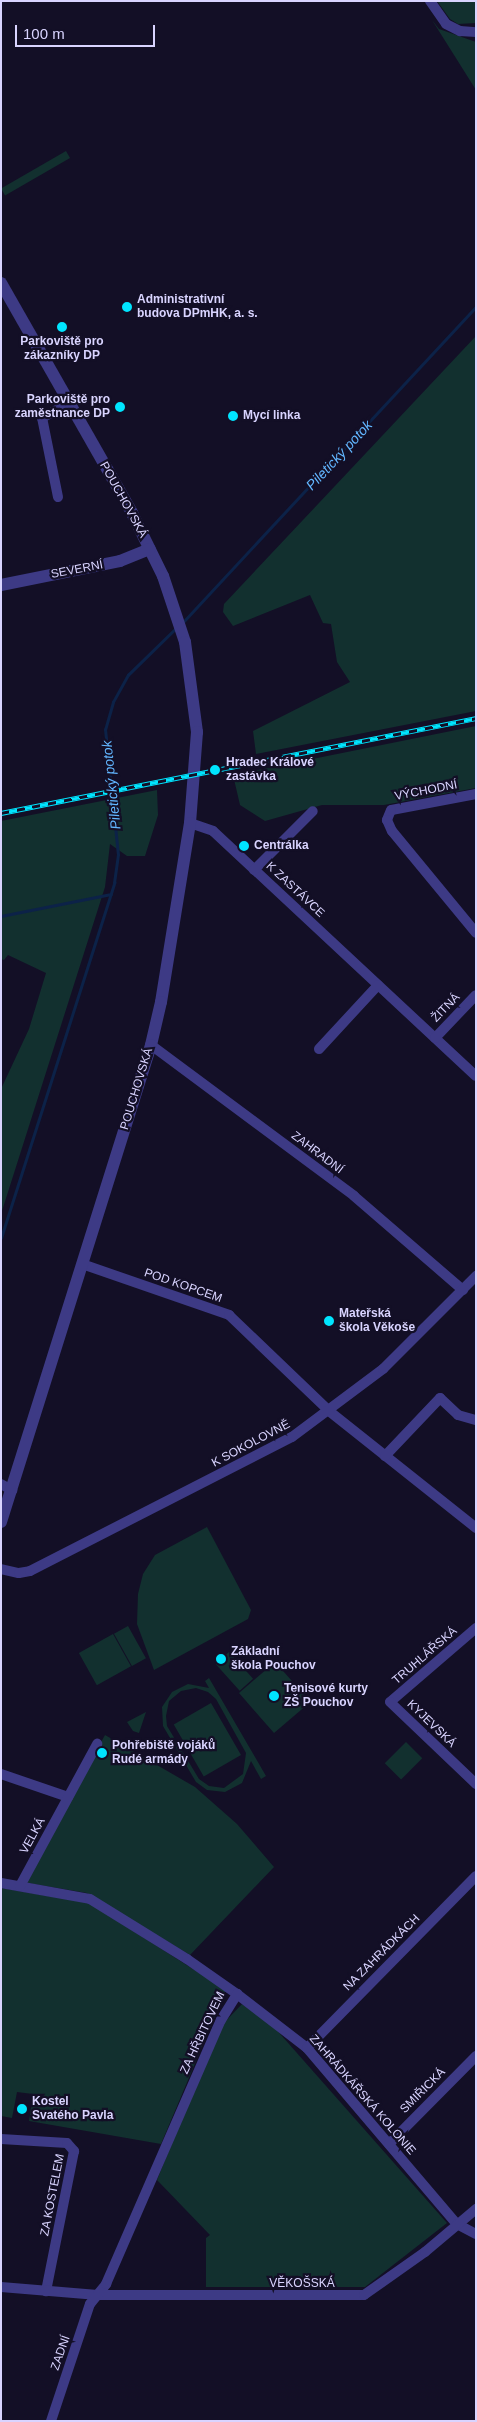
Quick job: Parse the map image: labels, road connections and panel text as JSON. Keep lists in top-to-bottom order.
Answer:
{
  "streets": {
    "street": [
      "POUCHOVSKÁ",
      "SEVERNÍ",
      "VÝCHODNÍ",
      "K ZASTÁVCE",
      "ŽITNÁ",
      "ZAHRADNÍ",
      "POD KOPCEM",
      "K SOKOLOVNĚ",
      "TRUHLÁŘSKÁ",
      "KYJEVSKÁ",
      "VELKÁ",
      "NA ZAHRÁDKÁCH",
      "ZA HŘBITOVEM",
      "SMIŘICKÁ",
      "ZAHRÁDKÁŘSKÁ KOLONIE",
      "ZA KOSTELEM",
      "VĚKOŠSKÁ",
      "ZADNÍ"
    ]
  },
  "crossings": [
    ["POUCHOVSKÁ", "SEVERNÍ"],
    ["POUCHOVSKÁ", "K ZASTÁVCE"],
    ["POUCHOVSKÁ", "ZAHRADNÍ"],
    ["POUCHOVSKÁ", "POD KOPCEM"],
    ["K ZASTÁVCE", "ŽITNÁ"],
    ["ZAHRADNÍ", "K SOKOLOVNĚ"],
    ["POD KOPCEM", "K SOKOLOVNĚ"],
    ["TRUHLÁŘSKÁ", "KYJEVSKÁ"],
    ["VELKÁ", "ZA HŘBITOVEM"],
    ["NA ZAHRÁDKÁCH", "ZAHRÁDKÁŘSKÁ KOLONIE"],
    ["ZA HŘBITOVEM", "ZAHRÁDKÁŘSKÁ KOLONIE"],
    ["ZA HŘBITOVEM", "VĚKOŠSKÁ"],
    ["ZA HŘBITOVEM", "ZADNÍ"],
    ["SMIŘICKÁ", "ZAHRÁDKÁŘSKÁ KOLONIE"],
    ["ZAHRÁDKÁŘSKÁ KOLONIE", "VĚKOŠSKÁ"],
    ["VĚKOŠSKÁ", "ZADNÍ"]
  ],
  "water": ["Piletický potok"],
  "places": [
    "Administrativní budova DPmHK, a. s.",
    "Parkoviště pro zákazníky DP",
    "Parkoviště pro zaměstnance DP",
    "Mycí linka",
    "Hradec Králové zastávka",
    "Centrálka",
    "Mateřská škola Věkoše",
    "Základní škola Pouchov",
    "Tenisové kurty ZŠ Pouchov",
    "Pohřebiště vojáků Rudé armády",
    "Kostel Svatého Pavla"
  ],
  "scale_bar": "100 m"
}
